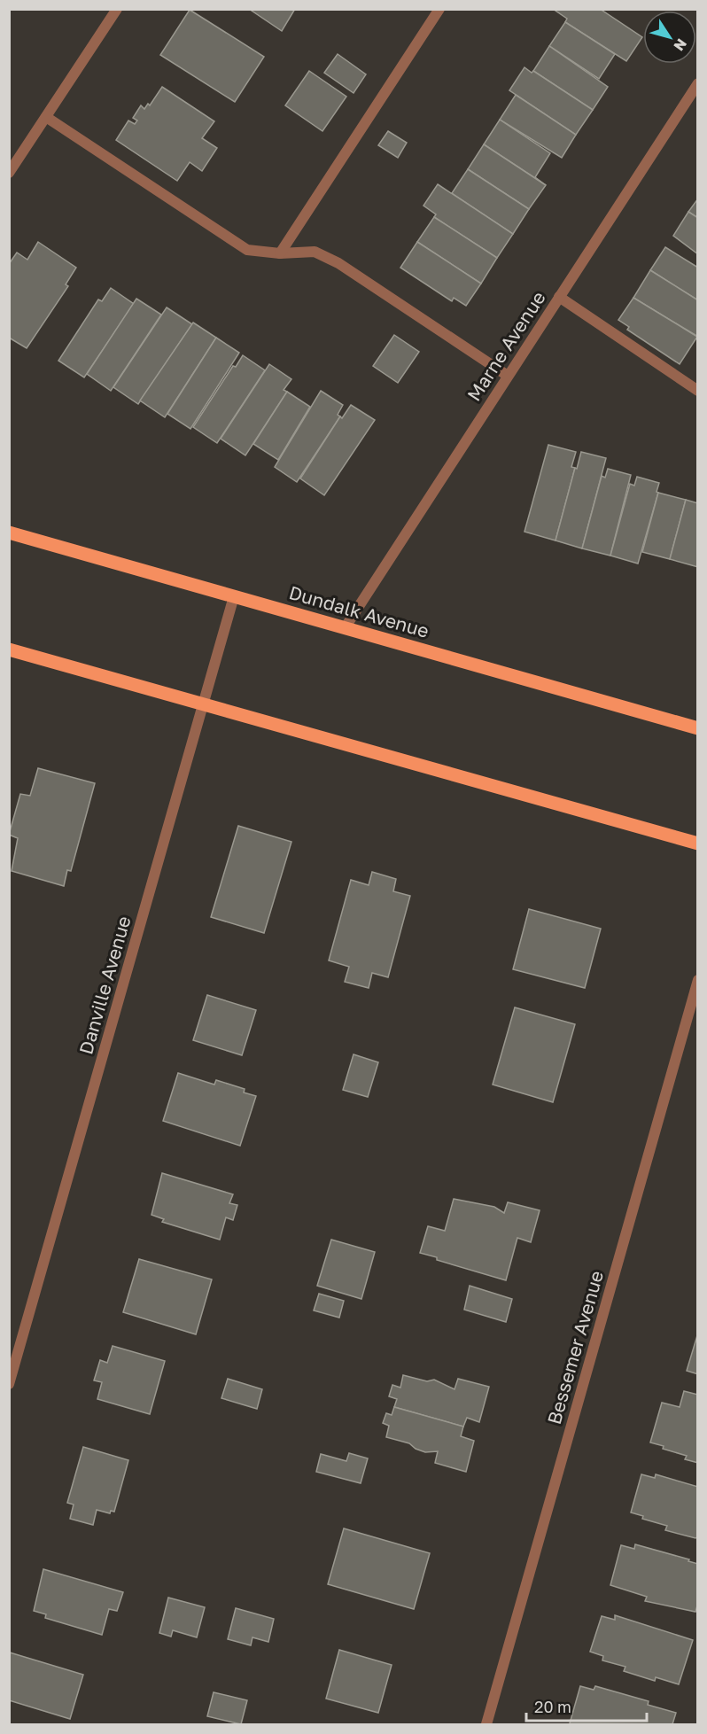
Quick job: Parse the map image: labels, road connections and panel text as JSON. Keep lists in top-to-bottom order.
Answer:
{
  "streets": {
    "main road": ["Dundalk Avenue"],
    "street": ["Marne Avenue", "Danville Avenue", "Bessemer Avenue"]
  },
  "crossings": [
    ["Marne Avenue", "Dundalk Avenue"],
    ["Dundalk Avenue", "Danville Avenue"]
  ],
  "scale_bar": "20 m",
  "north": "bottom right"
}
